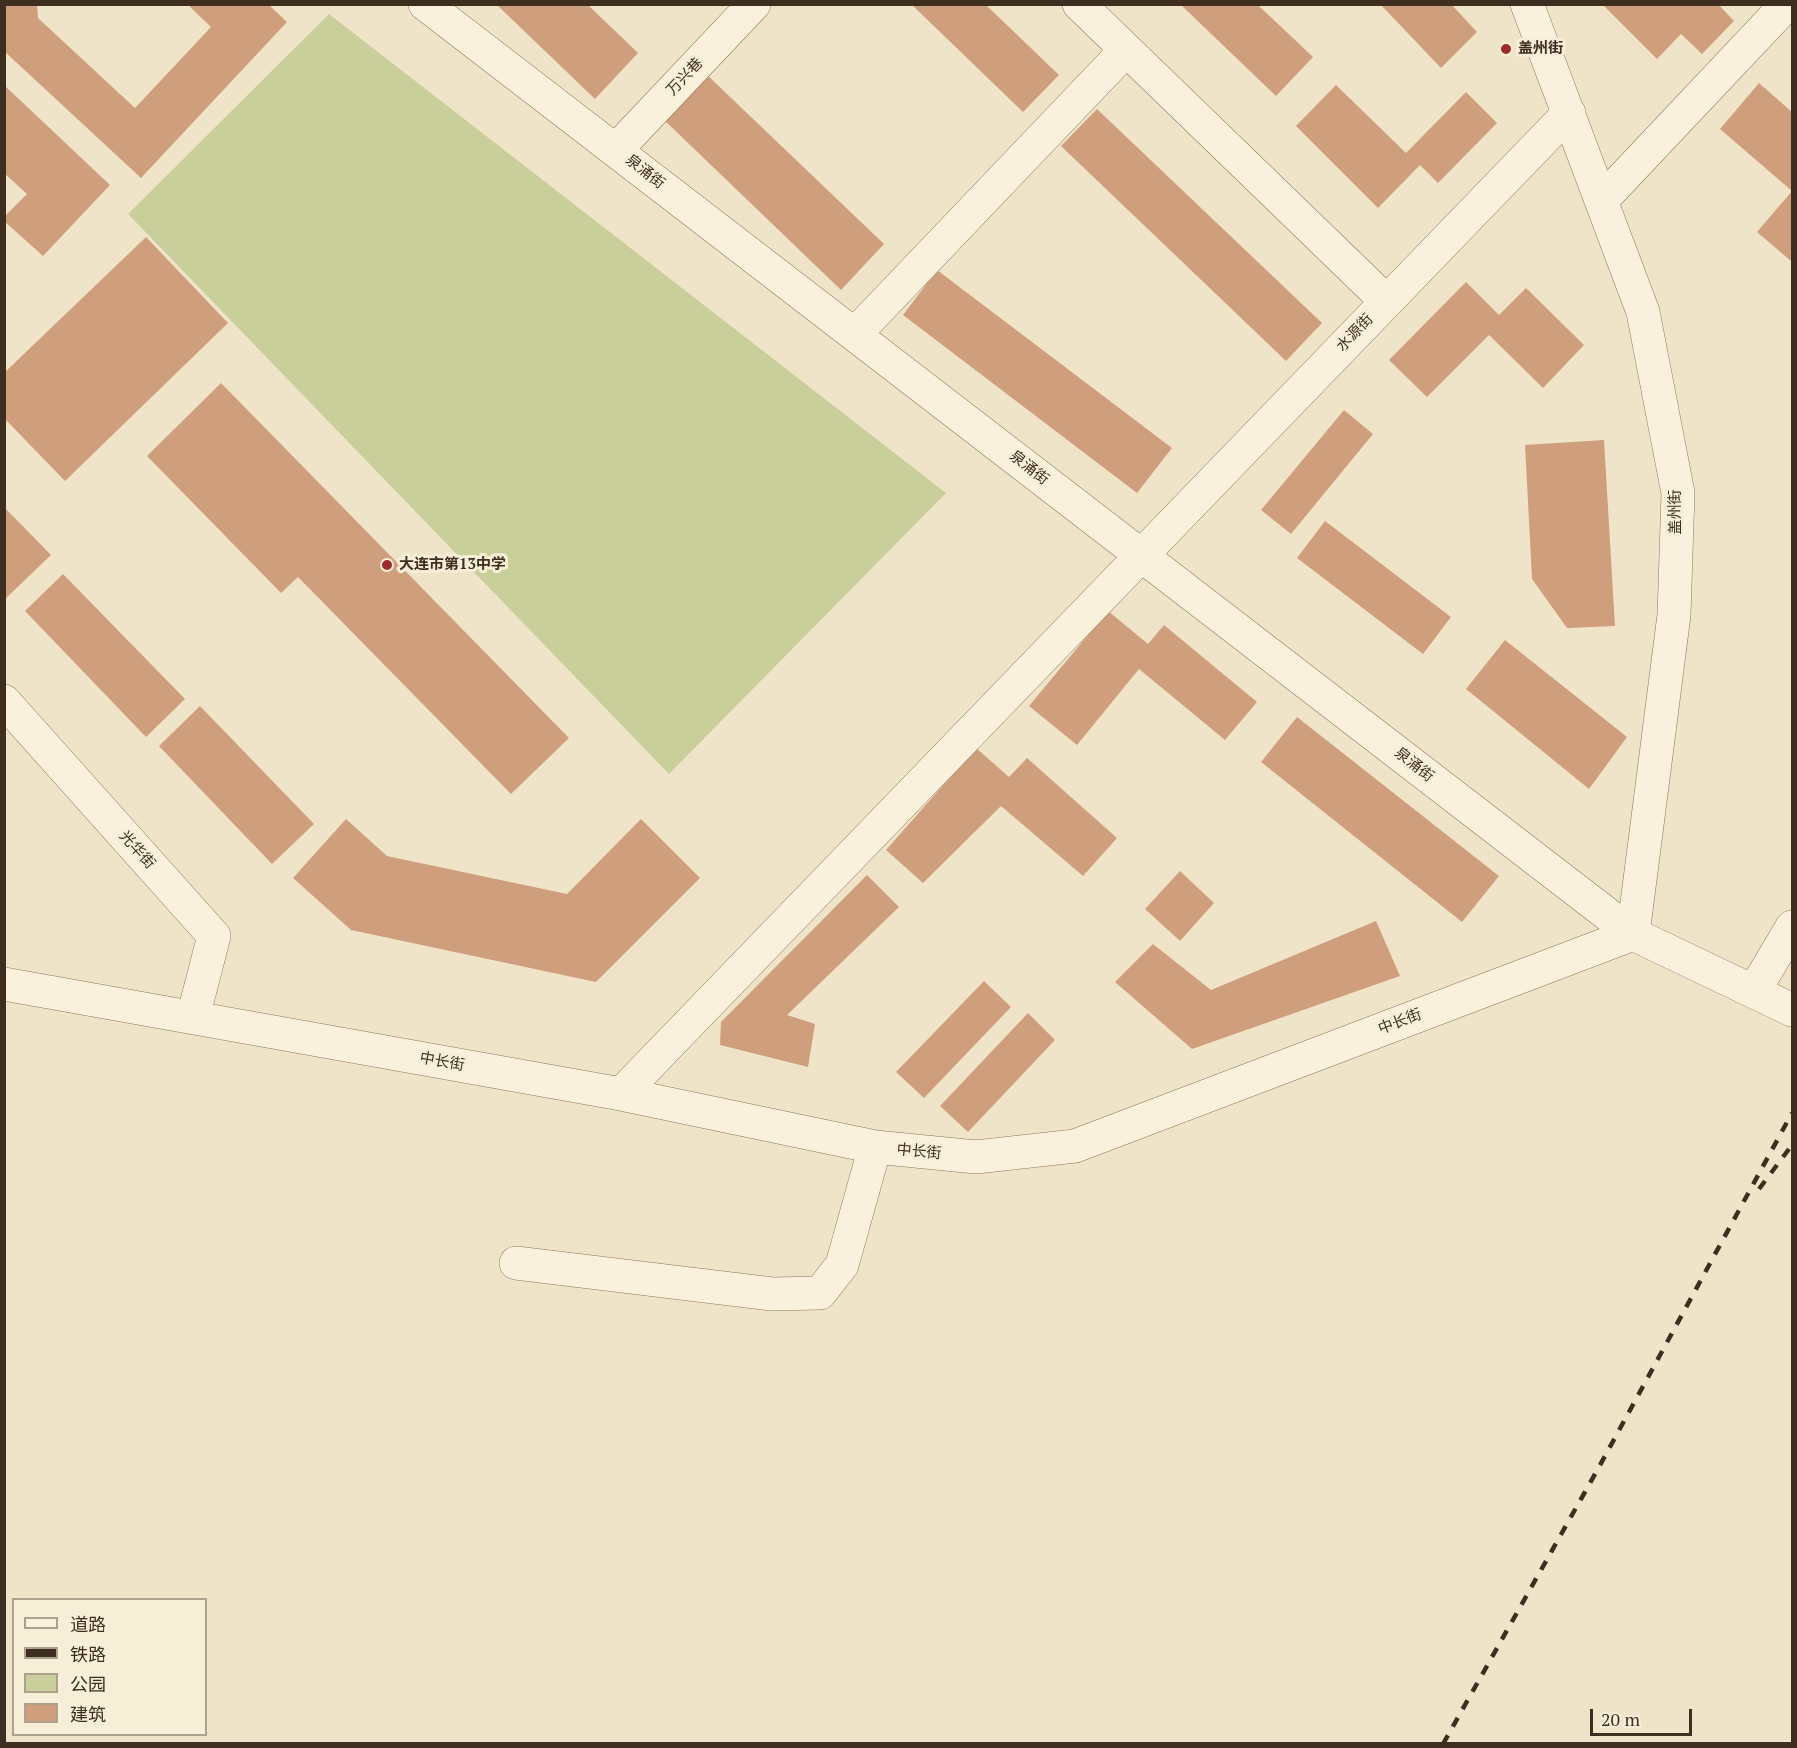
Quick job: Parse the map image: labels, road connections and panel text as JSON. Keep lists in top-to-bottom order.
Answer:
{
  "streets": {
    "street": [
      "万兴巷",
      "泉涌街",
      "水源街",
      "盖州街",
      "光华街",
      "中长街"
    ]
  },
  "crossings": [
    ["万兴巷", "泉涌街"],
    ["泉涌街", "水源街"],
    ["泉涌街", "盖州街"],
    ["泉涌街", "中长街"],
    ["水源街", "盖州街"],
    ["水源街", "中长街"],
    ["盖州街", "中长街"],
    ["光华街", "中长街"]
  ],
  "places": ["盖州街", "大连市第13中学"],
  "legend": [
    "道路",
    "铁路",
    "公园",
    "建筑"
  ],
  "scale_bar": "20 m"
}
